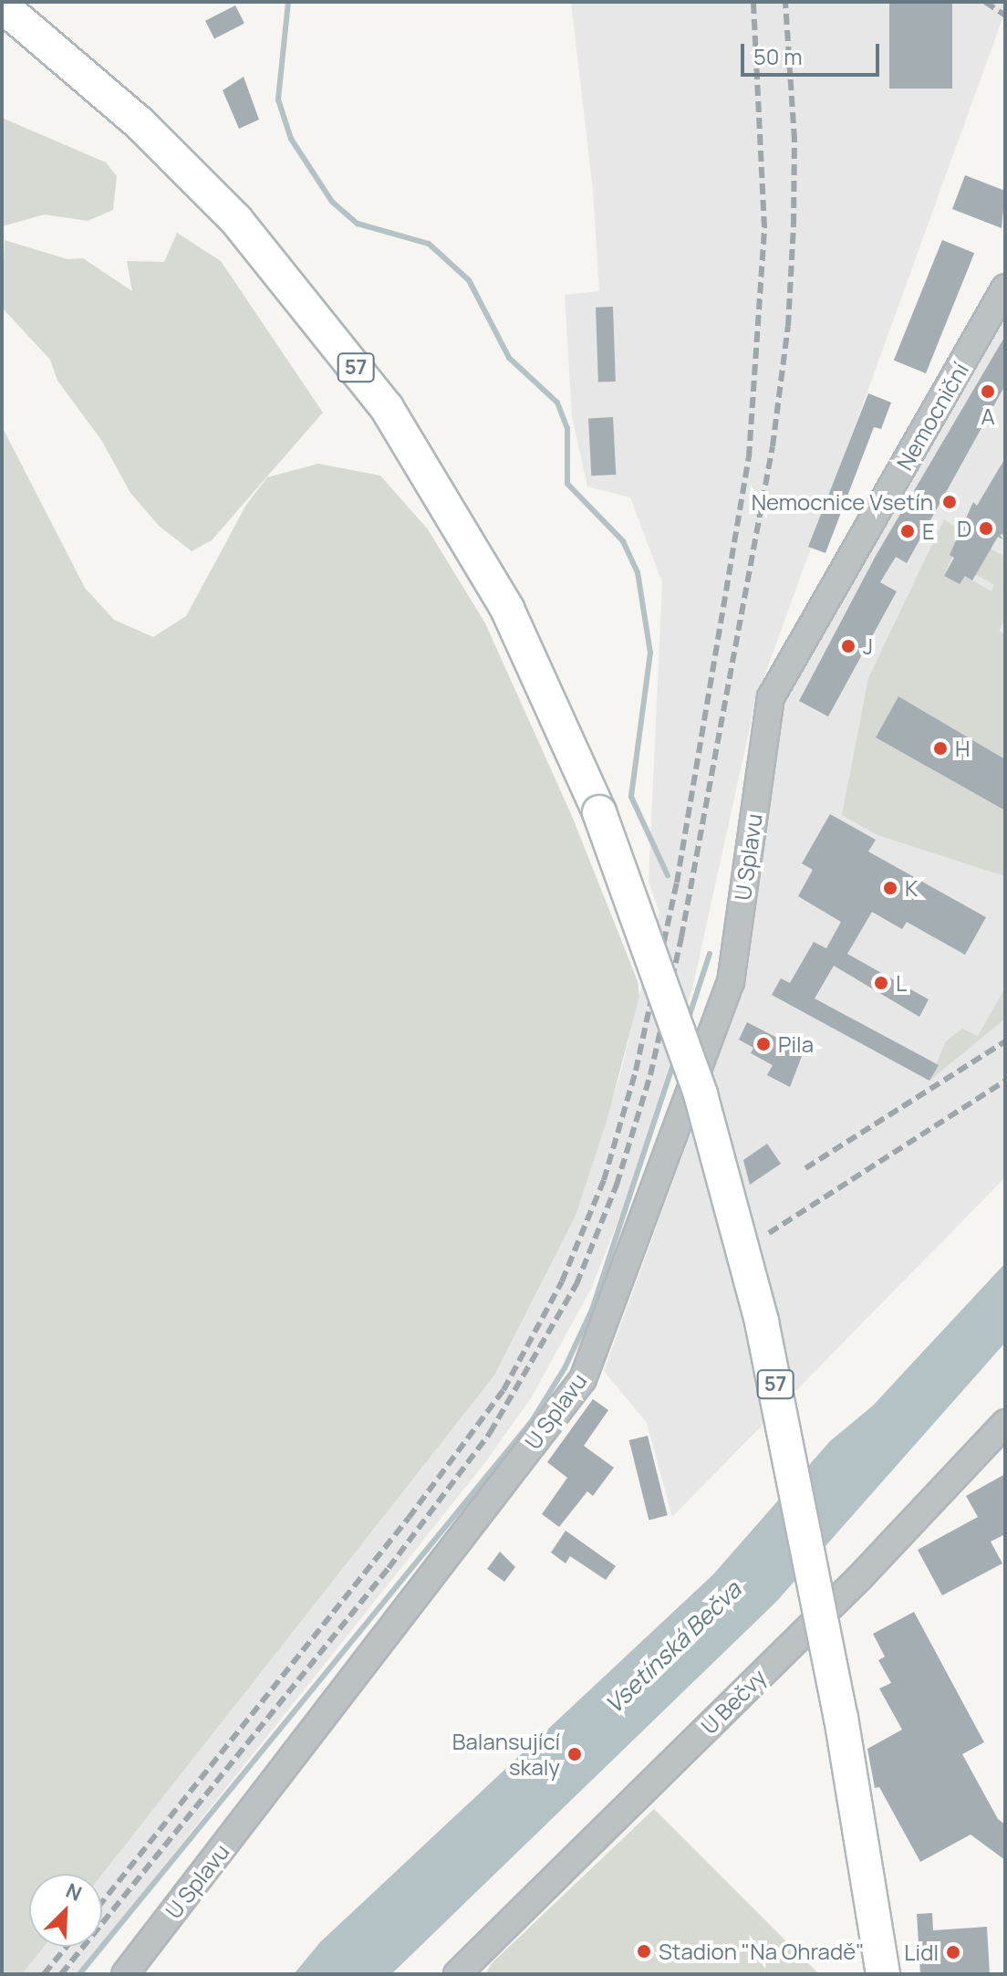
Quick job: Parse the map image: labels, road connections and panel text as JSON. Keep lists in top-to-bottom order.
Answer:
{
  "streets": {
    "main road": ["57"],
    "street": ["Nemocniční", "U Splavu", "U Bečvy"]
  },
  "crossings": [
    ["Nemocniční", "U Splavu"]
  ],
  "water": ["Vsetínská Bečva"],
  "places": [
    "A",
    "Nemocnice Vsetín",
    "D",
    "E",
    "J",
    "H",
    "K",
    "L",
    "Pila",
    "Balansující skaly",
    "Stadion \"Na Ohradě\"",
    "Lidl"
  ],
  "scale_bar": "50 m",
  "north": "top right"
}
